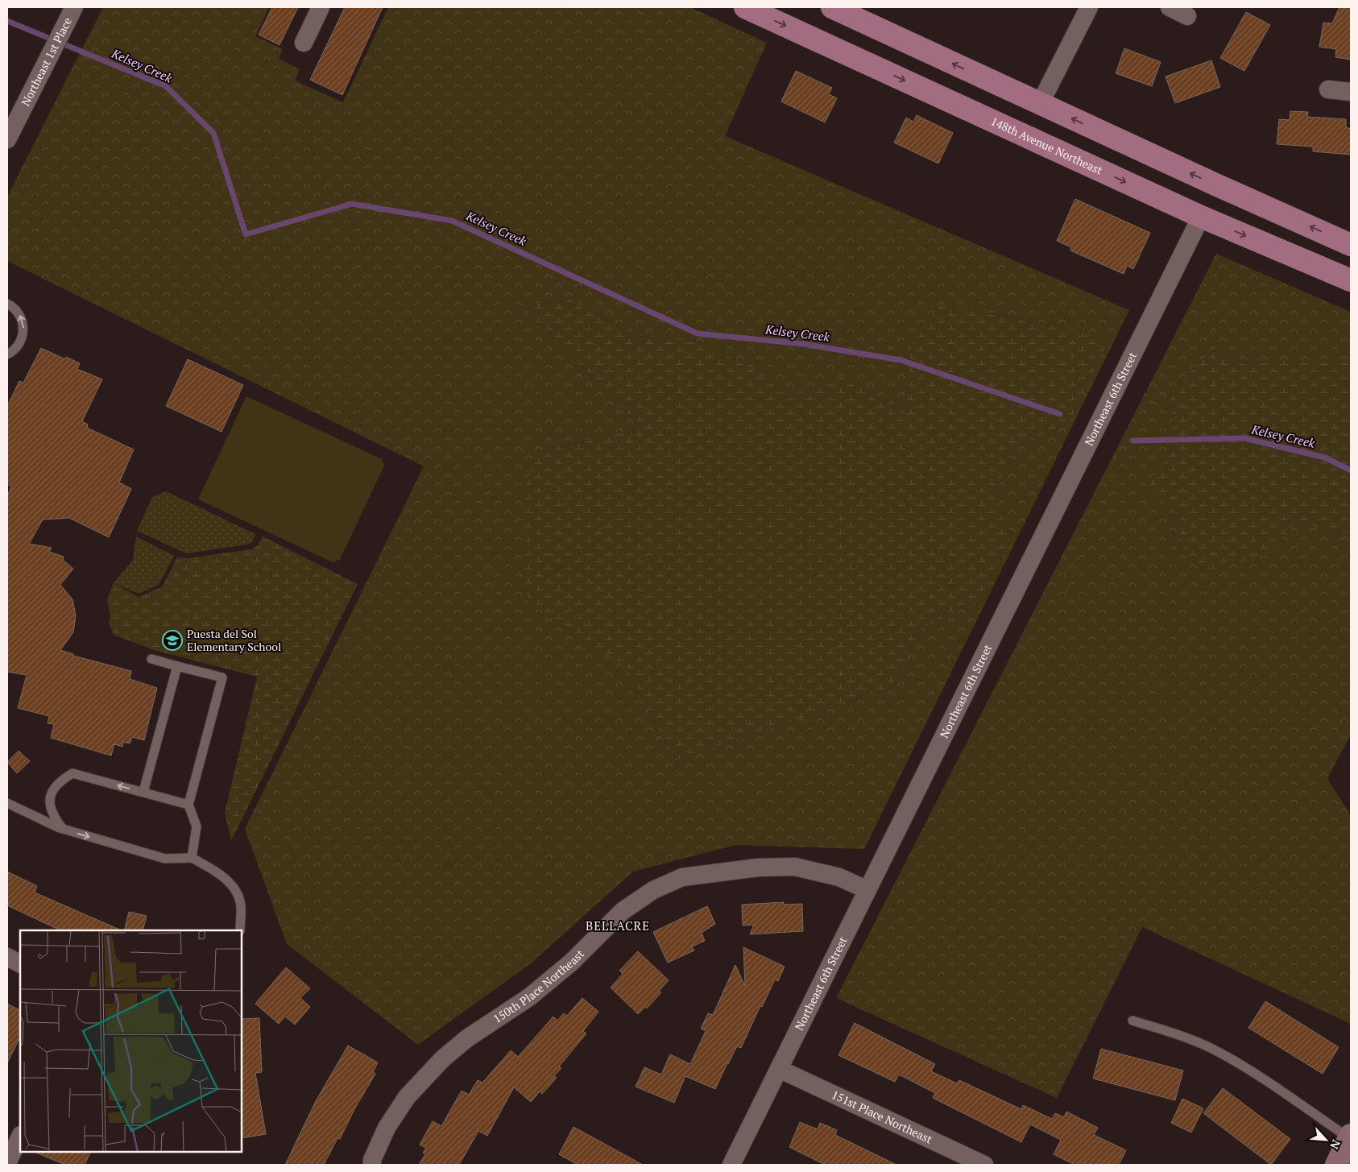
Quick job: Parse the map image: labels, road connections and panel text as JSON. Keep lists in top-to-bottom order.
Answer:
{
  "streets": {
    "main road": ["148th Avenue Northeast"],
    "street": [
      "Northeast 1st Place",
      "Northeast 6th Street",
      "150th Place Northeast",
      "151st Place Northeast"
    ]
  },
  "crossings": [
    ["148th Avenue Northeast", "Northeast 6th Street"],
    ["Northeast 6th Street", "150th Place Northeast"],
    ["Northeast 6th Street", "151st Place Northeast"]
  ],
  "districts": ["BELLACRE"],
  "water": ["Kelsey Creek"],
  "places": {
    "school or university": ["Puesta del Sol Elementary School"]
  },
  "north": "bottom right"
}
